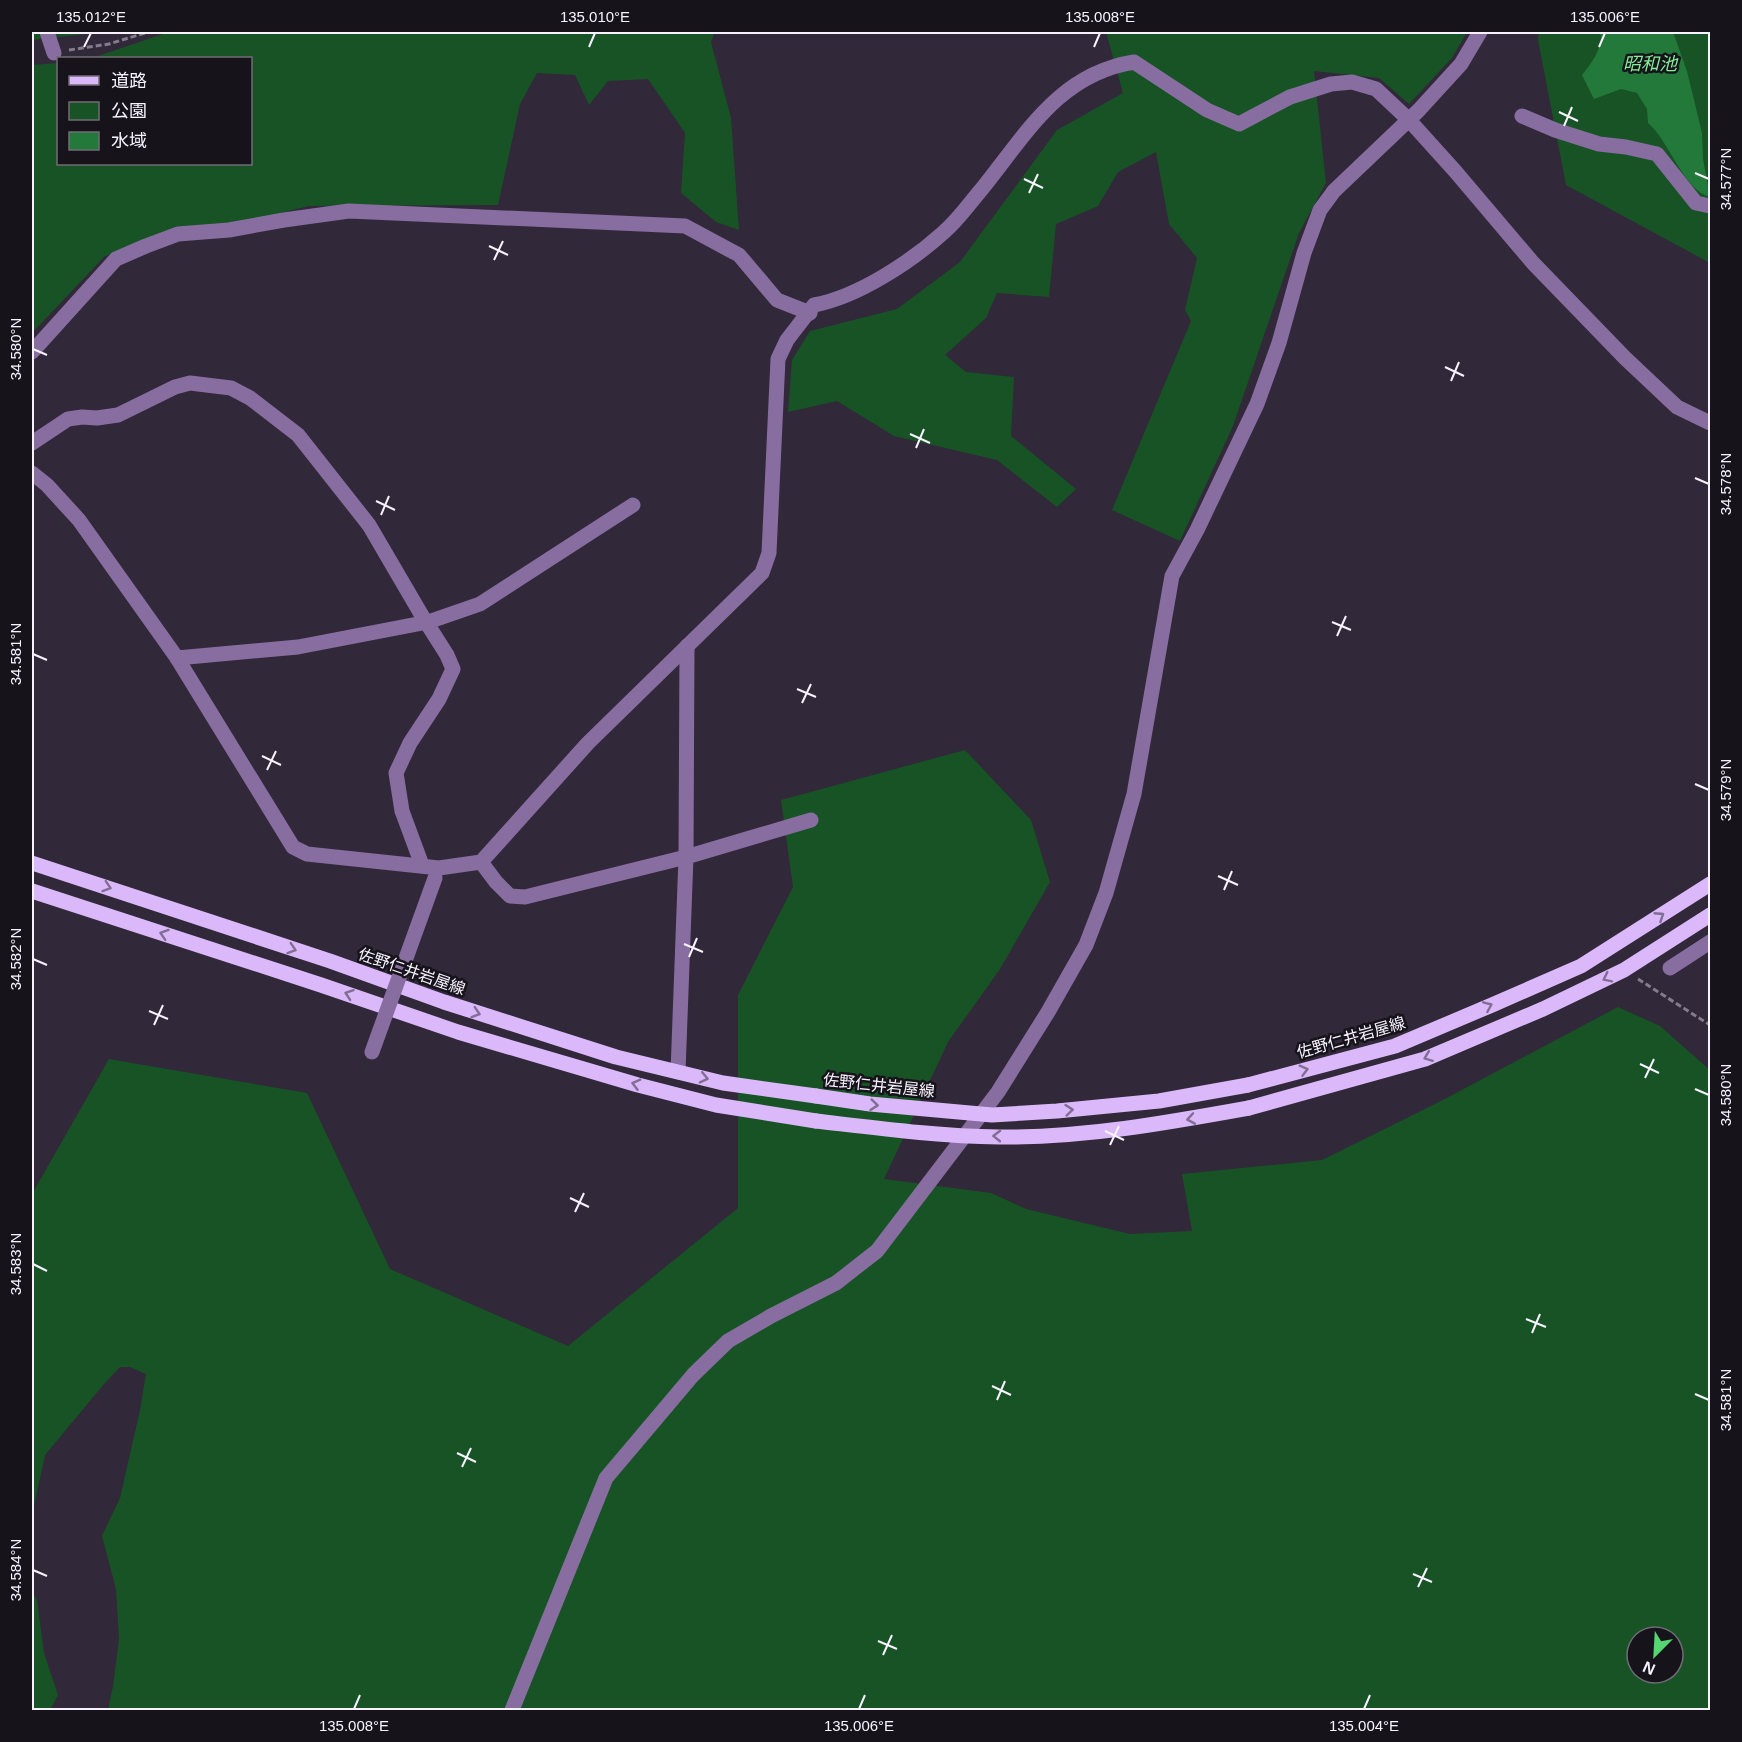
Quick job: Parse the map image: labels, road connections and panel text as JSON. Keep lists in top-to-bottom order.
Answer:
{
  "streets": {
    "main road": ["佐野仁井岩屋線"]
  },
  "water": ["昭和池"],
  "legend": ["道路", "公園", "水域"],
  "north": "bottom left",
  "coordinates": [
    "135.012°E",
    "135.010°E",
    "135.008°E",
    "135.006°E",
    "34.577°N",
    "34.580°N",
    "34.578°N",
    "34.581°N",
    "34.579°N",
    "34.582°N",
    "34.583°N",
    "34.584°N",
    "135.004°E"
  ]
}
